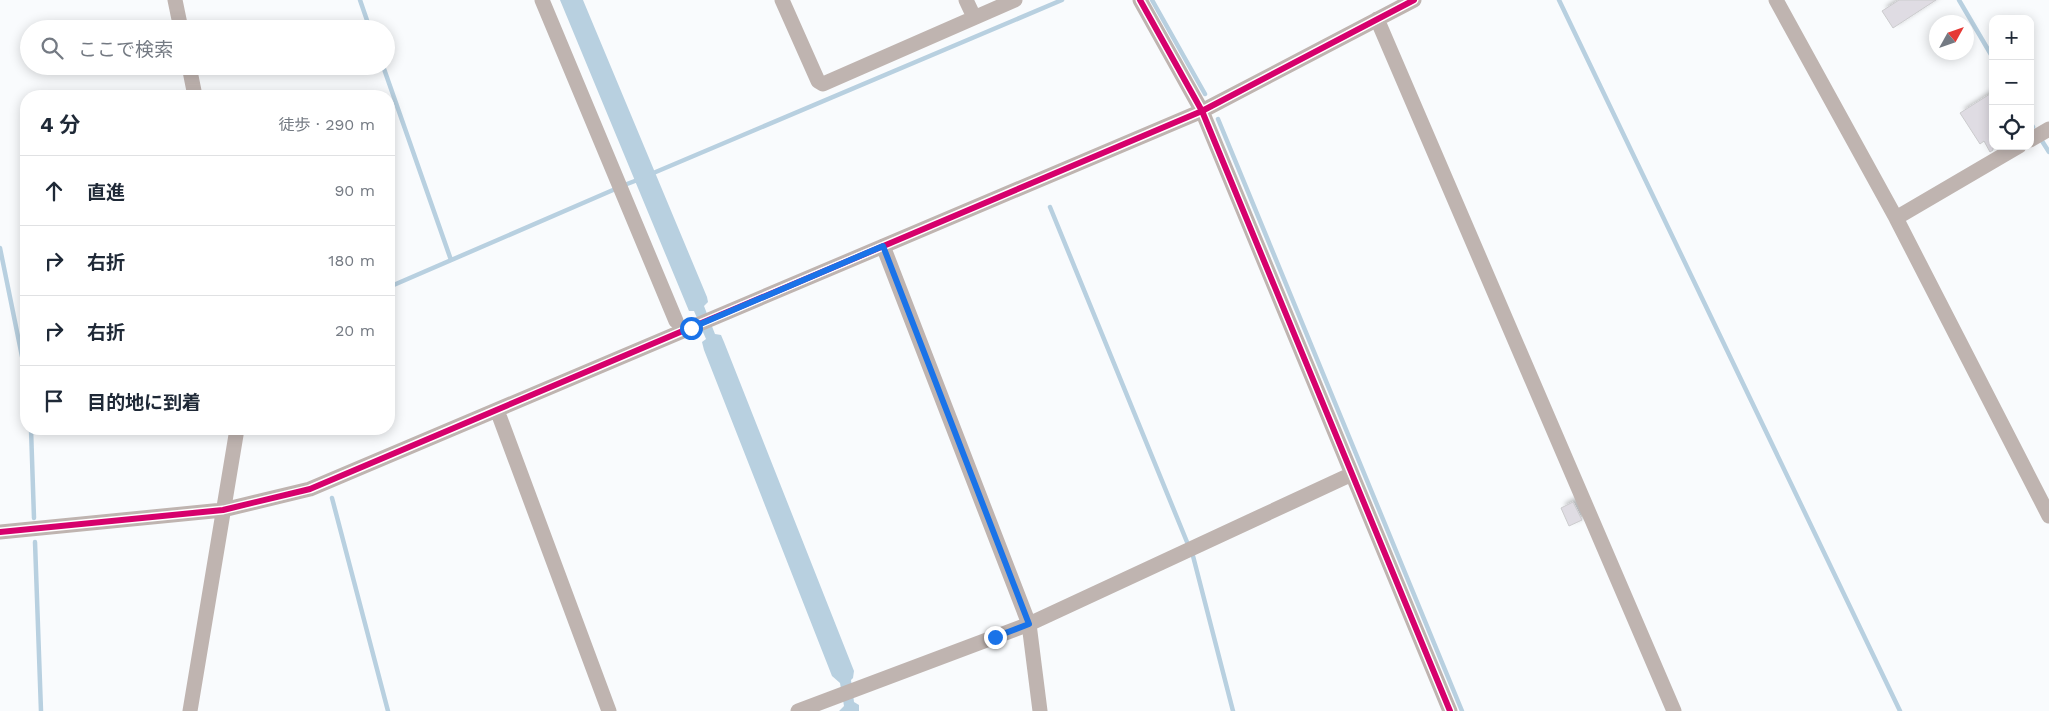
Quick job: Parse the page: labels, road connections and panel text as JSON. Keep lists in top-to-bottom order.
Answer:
{
  "north": "top right",
  "page": {
    "map_buttons": ["+", "−"],
    "search": "ここで検索",
    "heading": ["4 分", "徒歩 · 290 m"],
    "list": [
      ["直進", "90 m"],
      ["右折", "180 m"],
      ["右折", "20 m"],
      "目的地に到着"
    ]
  }
}
